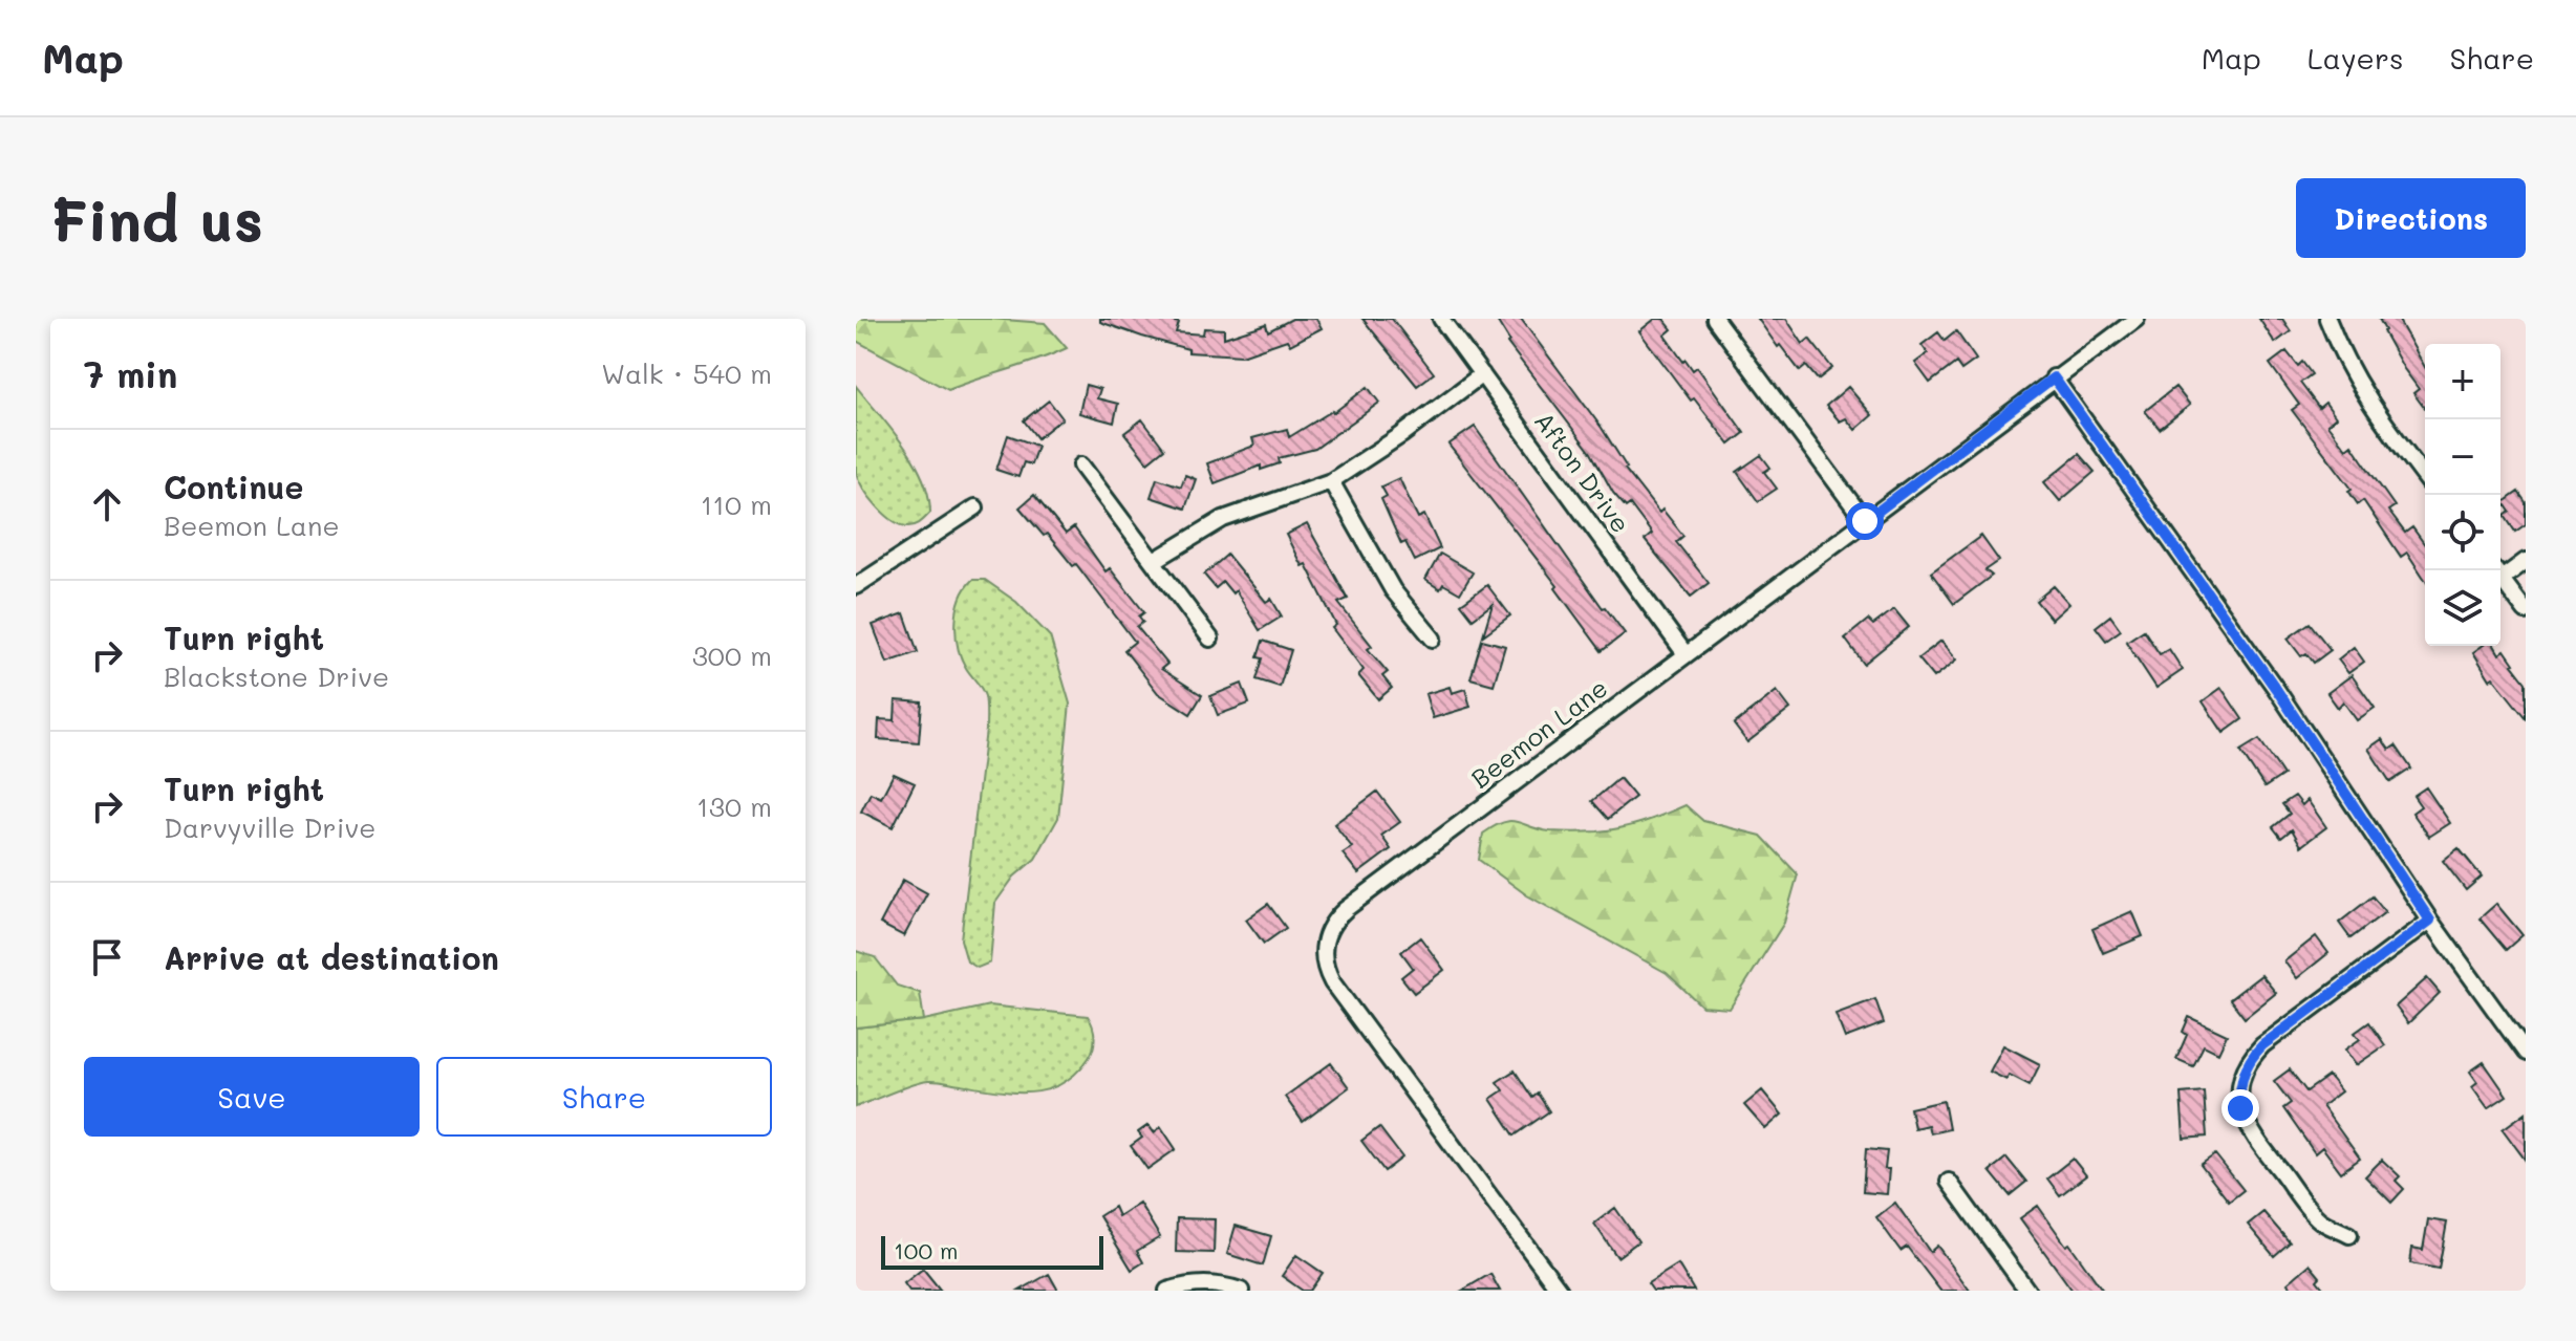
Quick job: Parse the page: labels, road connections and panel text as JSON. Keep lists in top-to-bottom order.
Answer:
{
  "streets": {
    "street": ["Afton Drive", "Beemon Lane"]
  },
  "crossings": [
    ["Afton Drive", "Beemon Lane"]
  ],
  "scale_bar": "100 m",
  "page": {
    "header": "Map",
    "nav": ["Map", "Layers", "Share"],
    "buttons": [
      "Directions",
      ["Save", "Share"]
    ],
    "title": "Find us",
    "heading": ["7 min", "Walk · 540 m"],
    "map_buttons": ["+", "−"],
    "list": [
      ["Continue", "Beemon Lane", "110 m"],
      ["Turn right", "Blackstone Drive", "300 m"],
      ["Turn right", "Darvyville Drive", "130 m"],
      "Arrive at destination"
    ],
    "scale": "100 m"
  }
}
